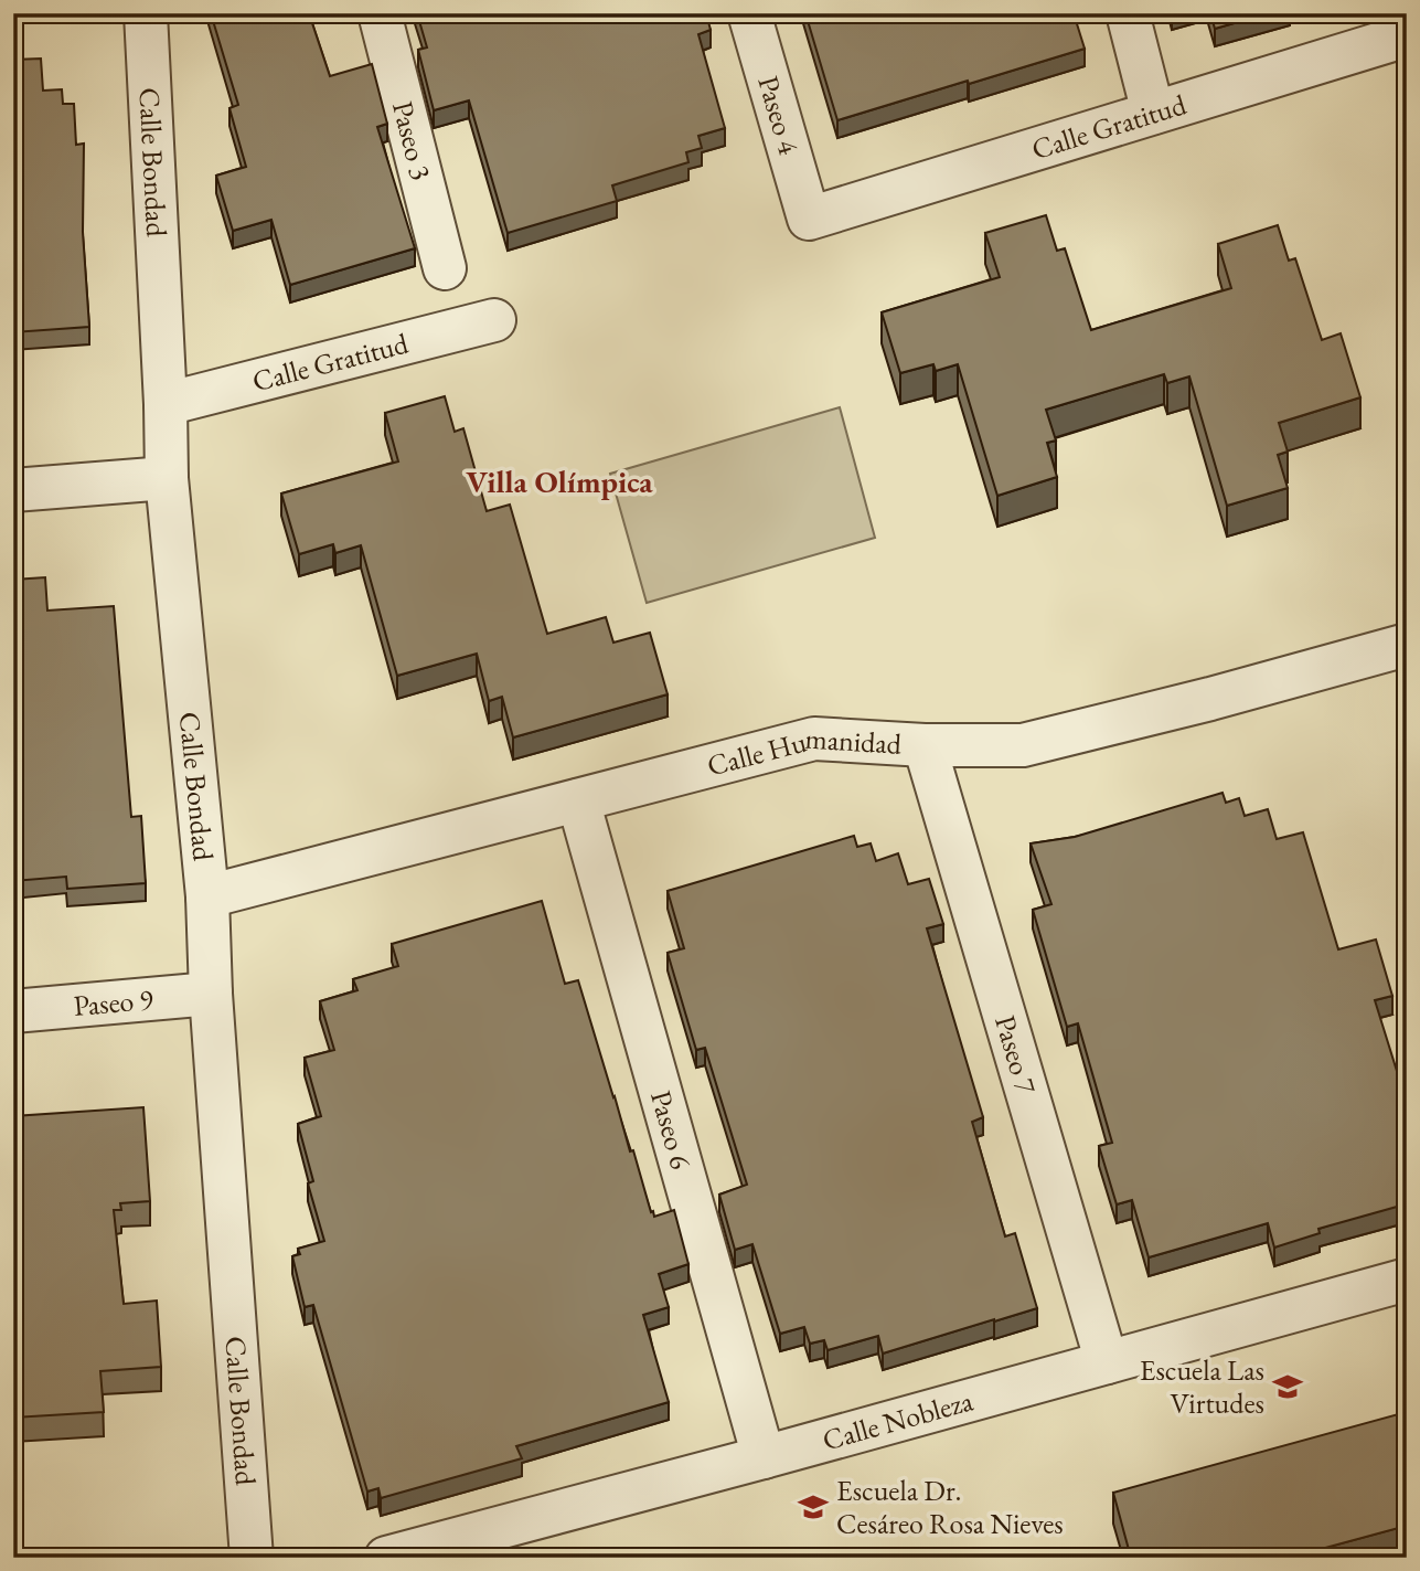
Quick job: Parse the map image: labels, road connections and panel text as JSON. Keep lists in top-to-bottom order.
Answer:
{
  "streets": {
    "street": [
      "Paseo 4",
      "Calle Gratitud",
      "Paseo 3",
      "Calle Bondad",
      "Calle Humanidad",
      "Paseo 9",
      "Paseo 7",
      "Paseo 6",
      "Calle Nobleza"
    ]
  },
  "crossings": [
    ["Paseo 4", "Calle Gratitud"],
    ["Calle Gratitud", "Calle Bondad"],
    ["Calle Bondad", "Calle Humanidad"],
    ["Calle Bondad", "Paseo 9"],
    ["Calle Humanidad", "Paseo 7"],
    ["Calle Humanidad", "Paseo 6"],
    ["Paseo 7", "Calle Nobleza"],
    ["Paseo 6", "Calle Nobleza"]
  ],
  "districts": ["Villa Olímpica"],
  "places": {
    "school or university": ["Escuela Las Virtudes", "Escuela Dr. Cesáreo Rosa Nieves"]
  }
}
